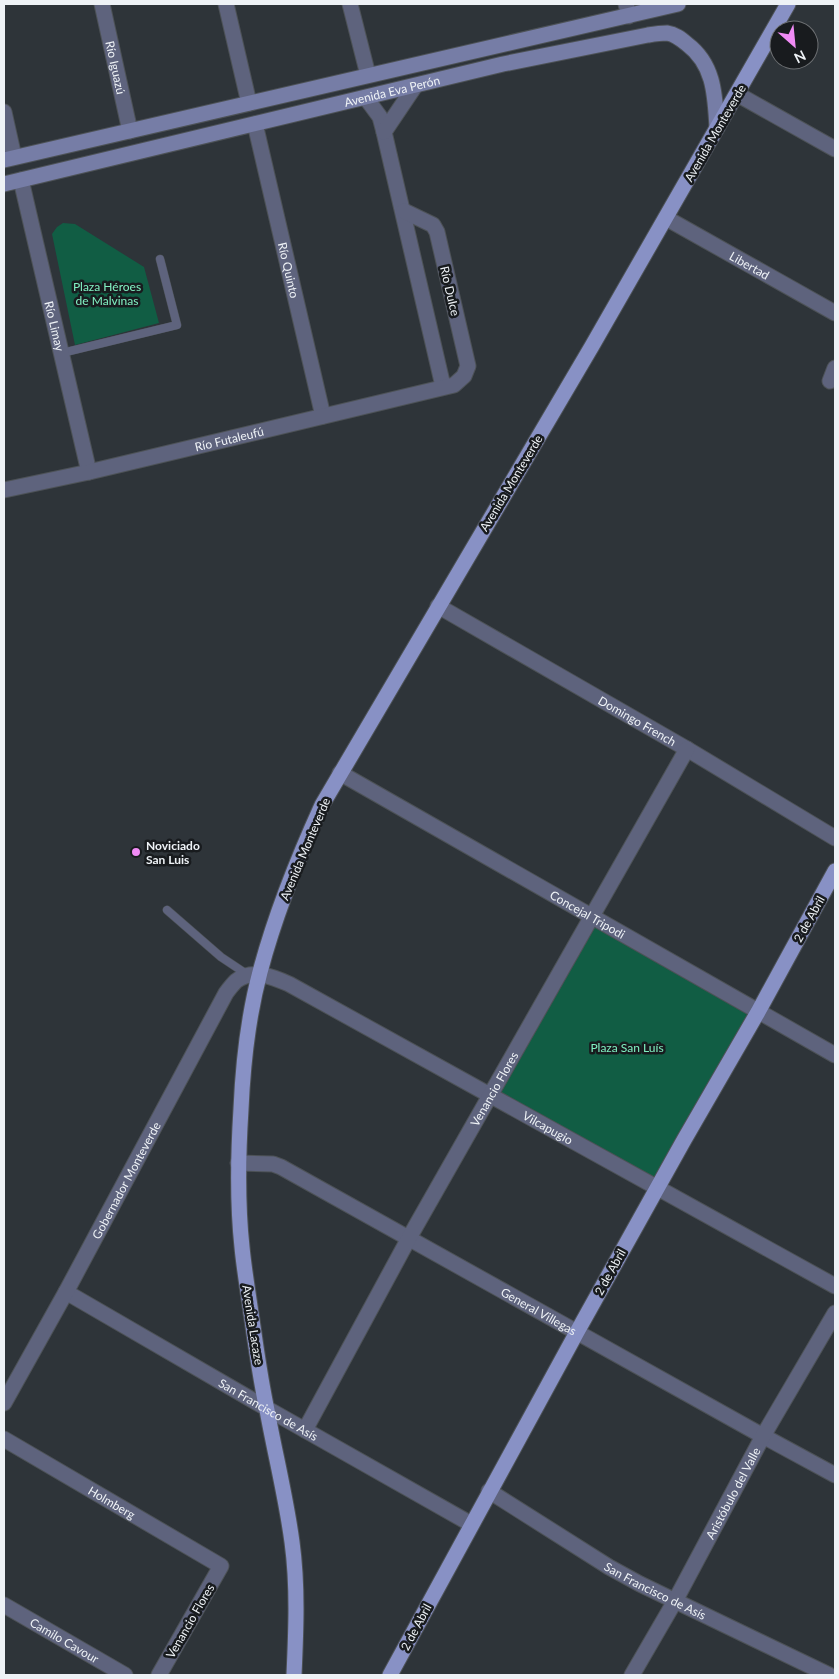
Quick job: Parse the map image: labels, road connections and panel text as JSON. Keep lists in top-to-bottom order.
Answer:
{
  "streets": {
    "main road": [
      "Avenida Eva Perón",
      "Avenida Monteverde",
      "2 de Abril",
      "Avenida Lacaze"
    ],
    "street": [
      "Río Iguazú",
      "Libertad",
      "Río Quinto",
      "Río Dulce",
      "Río Limay",
      "Río Futaleufú",
      "Domingo French",
      "Concejal Tripodi",
      "Venancio Flores",
      "Vilcapugio",
      "Gobernador Monteverde",
      "General Villegas",
      "San Francisco de Asís",
      "Aristóbulo del Valle",
      "Holmberg",
      "Camilo Cavour"
    ]
  },
  "crossings": [
    ["Río Iguazú", "Avenida Eva Perón"],
    ["Avenida Eva Perón", "Avenida Monteverde"],
    ["Avenida Eva Perón", "Río Quinto"],
    ["Avenida Eva Perón", "Río Limay"],
    ["Avenida Monteverde", "Libertad"],
    ["Avenida Monteverde", "Domingo French"],
    ["Avenida Monteverde", "Concejal Tripodi"],
    ["Avenida Monteverde", "Vilcapugio"],
    ["Avenida Monteverde", "Gobernador Monteverde"],
    ["Avenida Monteverde", "Avenida Lacaze"],
    ["Río Quinto", "Río Futaleufú"],
    ["Río Dulce", "Río Futaleufú"],
    ["Río Limay", "Río Futaleufú"],
    ["Domingo French", "Venancio Flores"],
    ["Concejal Tripodi", "2 de Abril"],
    ["Concejal Tripodi", "Venancio Flores"],
    ["2 de Abril", "Vilcapugio"],
    ["2 de Abril", "General Villegas"],
    ["2 de Abril", "San Francisco de Asís"],
    ["Venancio Flores", "Vilcapugio"],
    ["Venancio Flores", "General Villegas"],
    ["Venancio Flores", "San Francisco de Asís"],
    ["Venancio Flores", "Holmberg"],
    ["Vilcapugio", "Gobernador Monteverde"],
    ["Vilcapugio", "Avenida Lacaze"],
    ["Gobernador Monteverde", "Avenida Lacaze"],
    ["Gobernador Monteverde", "San Francisco de Asís"],
    ["General Villegas", "Avenida Lacaze"],
    ["General Villegas", "Aristóbulo del Valle"],
    ["Avenida Lacaze", "San Francisco de Asís"],
    ["San Francisco de Asís", "Aristóbulo del Valle"]
  ],
  "parks": ["Plaza Héroes de Malvinas", "Plaza San Luís"],
  "places": ["Noviciado San Luis"],
  "north": "bottom right"
}
